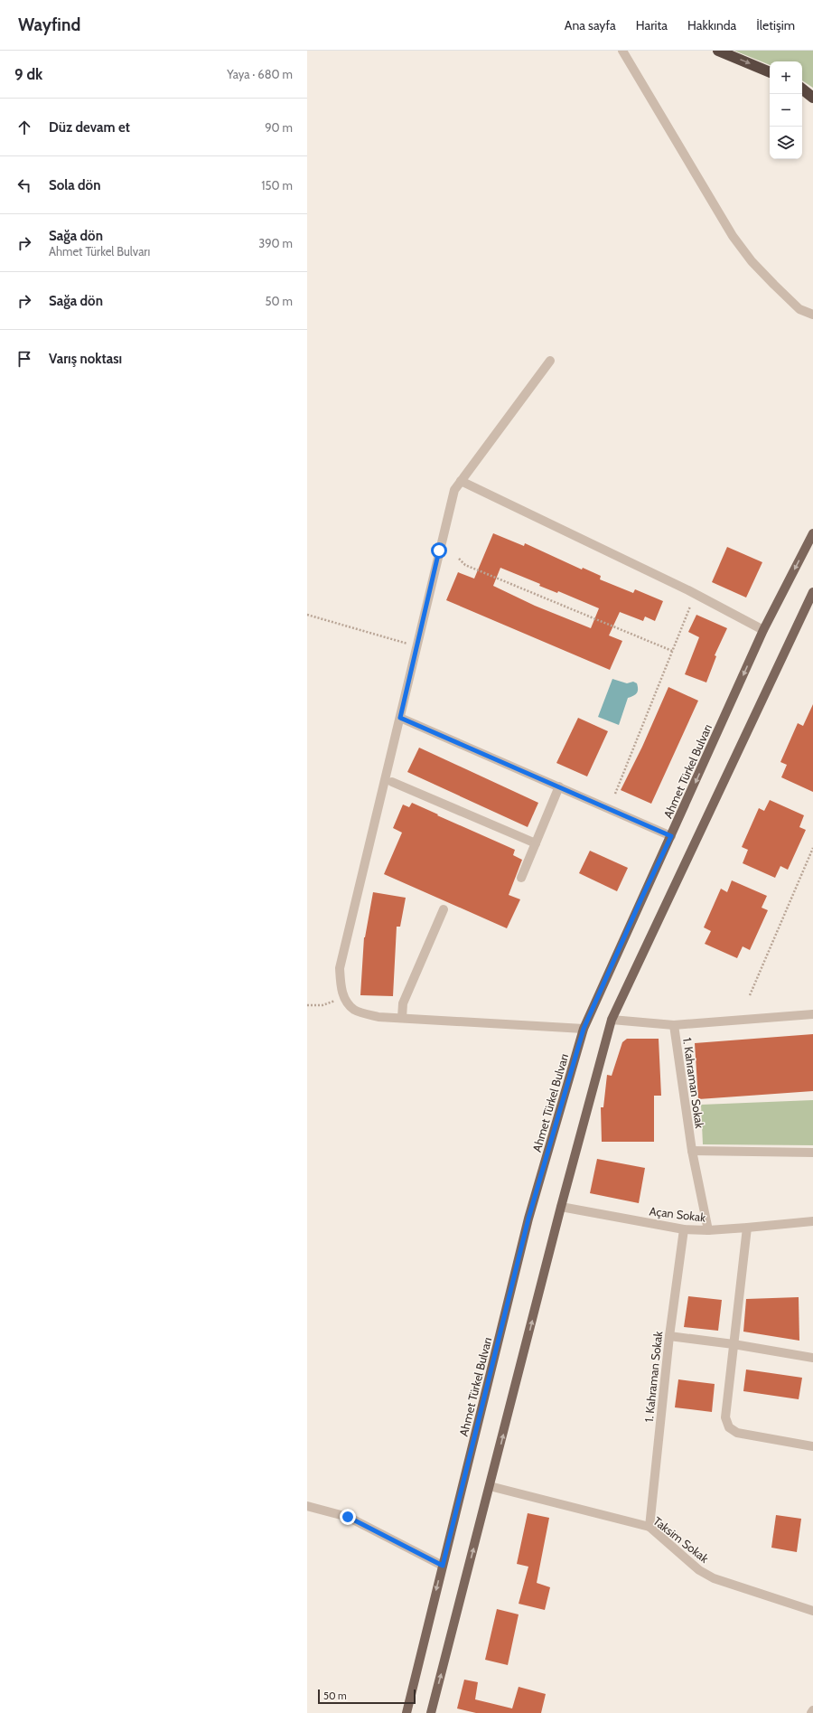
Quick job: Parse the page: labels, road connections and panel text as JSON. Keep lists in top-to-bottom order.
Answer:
{
  "streets": {
    "main road": ["Ahmet Türkel Bulvarı"],
    "street": ["1. Kahraman Sokak", "Açan Sokak", "Taksim Sokak"]
  },
  "crossings": [
    ["1. Kahraman Sokak", "Açan Sokak"],
    ["1. Kahraman Sokak", "Taksim Sokak"]
  ],
  "scale_bar": "50 m",
  "page": {
    "header": "Wayfind",
    "nav": [
      "Ana sayfa",
      "Harita",
      "Hakkında",
      "İletişim"
    ],
    "heading": ["9 dk", "Yaya · 680 m"],
    "map_buttons": ["+", "−"],
    "list": [
      ["Düz devam et", "90 m"],
      ["Sola dön", "150 m"],
      ["Sağa dön", "Ahmet Türkel Bulvarı", "390 m"],
      ["Sağa dön", "50 m"],
      "Varış noktası"
    ],
    "scale": "50 m"
  }
}
